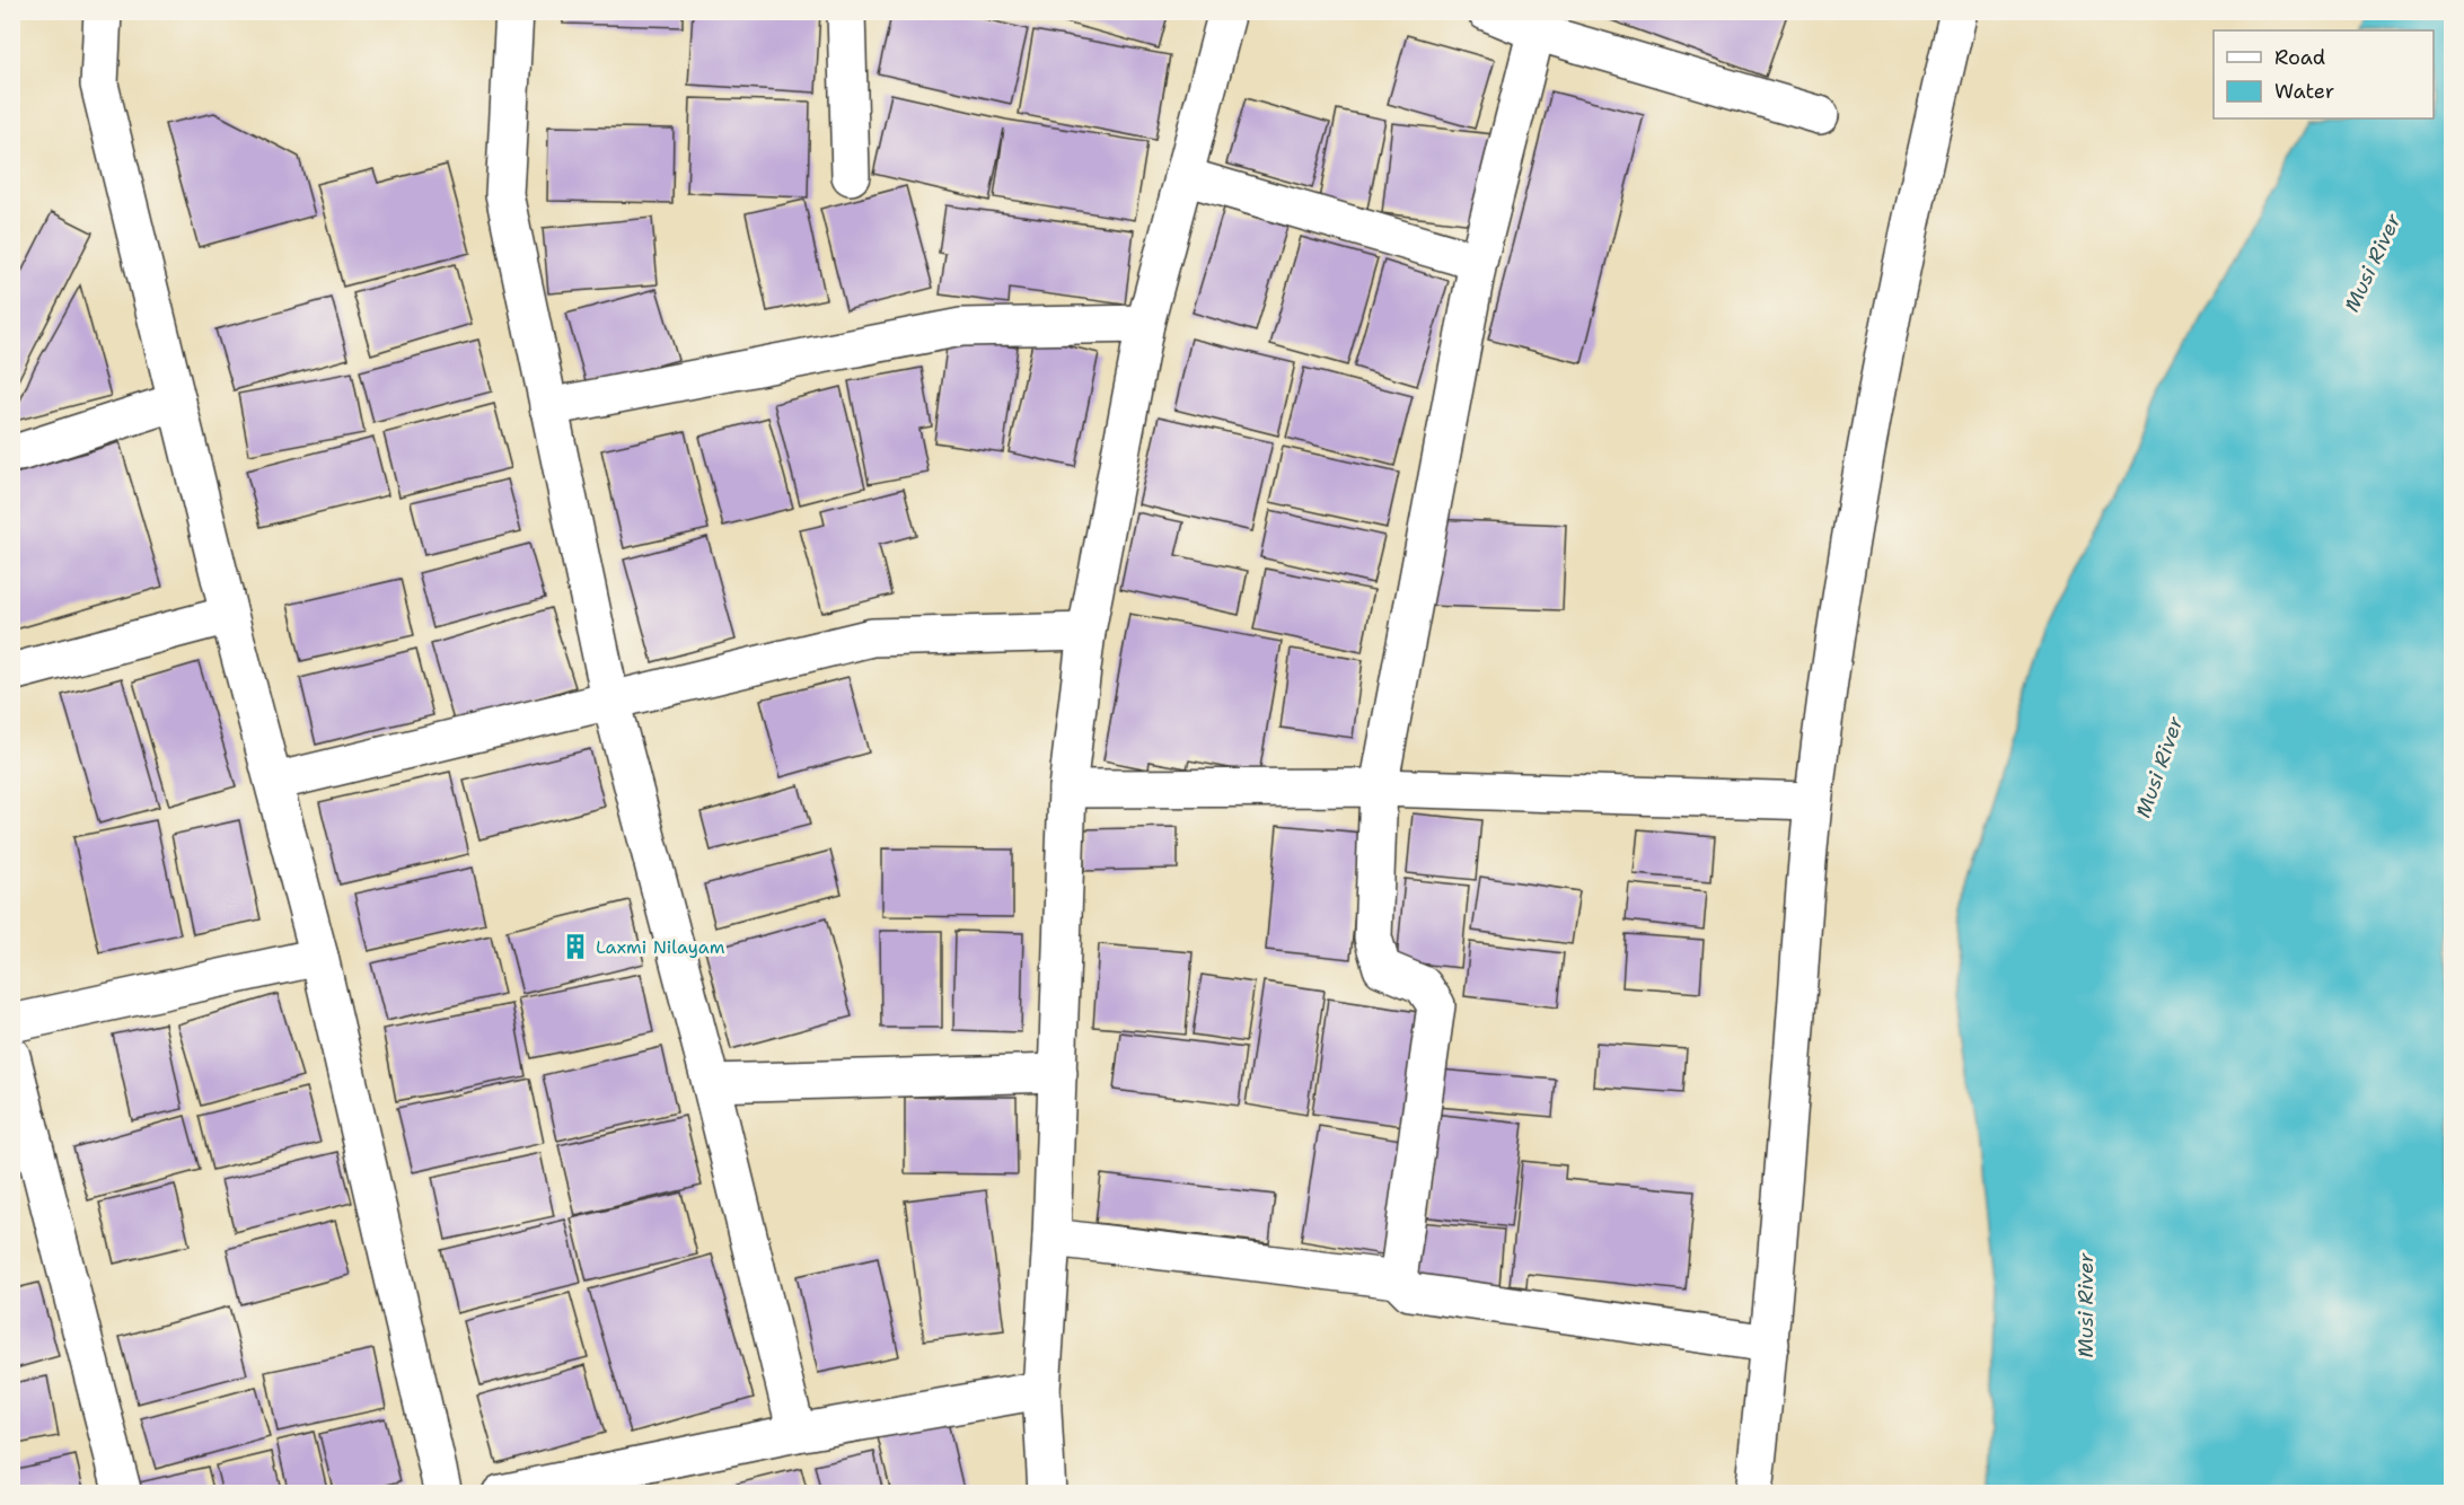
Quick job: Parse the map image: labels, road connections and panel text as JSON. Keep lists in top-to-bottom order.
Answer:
{
  "water": ["Musi River"],
  "places": {
    "building": ["Laxmi Nilayam"]
  },
  "legend": ["Road", "Water"]
}
